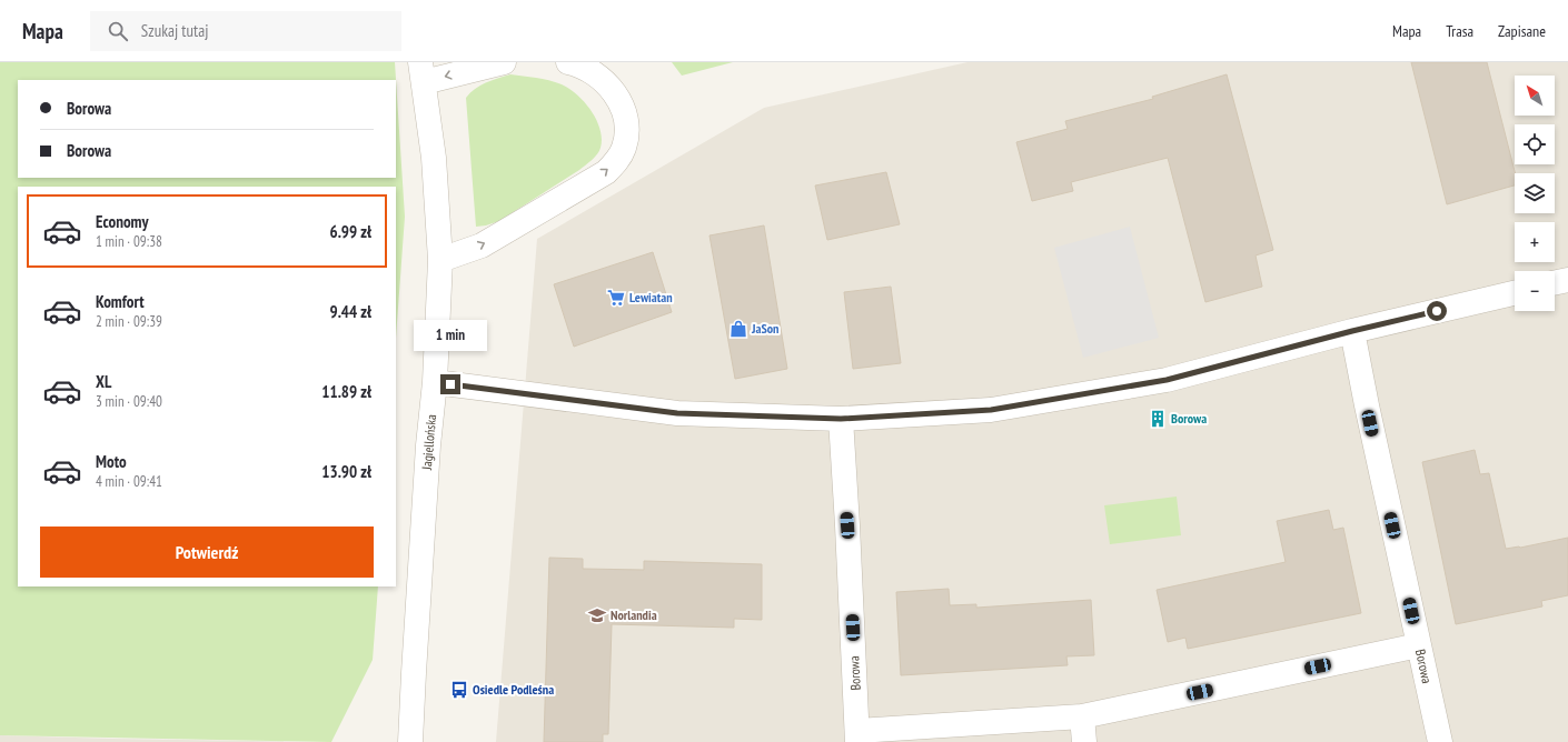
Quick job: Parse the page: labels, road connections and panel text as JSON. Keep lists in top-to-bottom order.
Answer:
{
  "streets": {
    "street": ["Jagiellońska", "Borowa"]
  },
  "places": {
    "supermarket": ["Lewiatan"],
    "shop": ["JaSon"],
    "building": ["Borowa"],
    "school or university": ["Norlandia"],
    "bus stop": ["Osiedle Podleśna"]
  },
  "north": "top left",
  "page": {
    "header": "Mapa",
    "search": "Szukaj tutaj",
    "nav": ["Mapa", "Trasa", "Zapisane"],
    "map_buttons": ["+", "−"],
    "banner": ["Borowa", "Borowa"],
    "list": [
      {
        "name": "Economy",
        "note": "1 min · 09:38",
        "value": "6.99 zł"
      },
      {
        "name": "Komfort",
        "note": "2 min · 09:39",
        "value": "9.44 zł"
      },
      {
        "name": "XL",
        "note": "3 min · 09:40",
        "value": "11.89 zł"
      },
      {
        "name": "Moto",
        "note": "4 min · 09:41",
        "value": "13.90 zł"
      }
    ],
    "bubble": "1 min",
    "buttons": "Potwierdź"
  }
}
